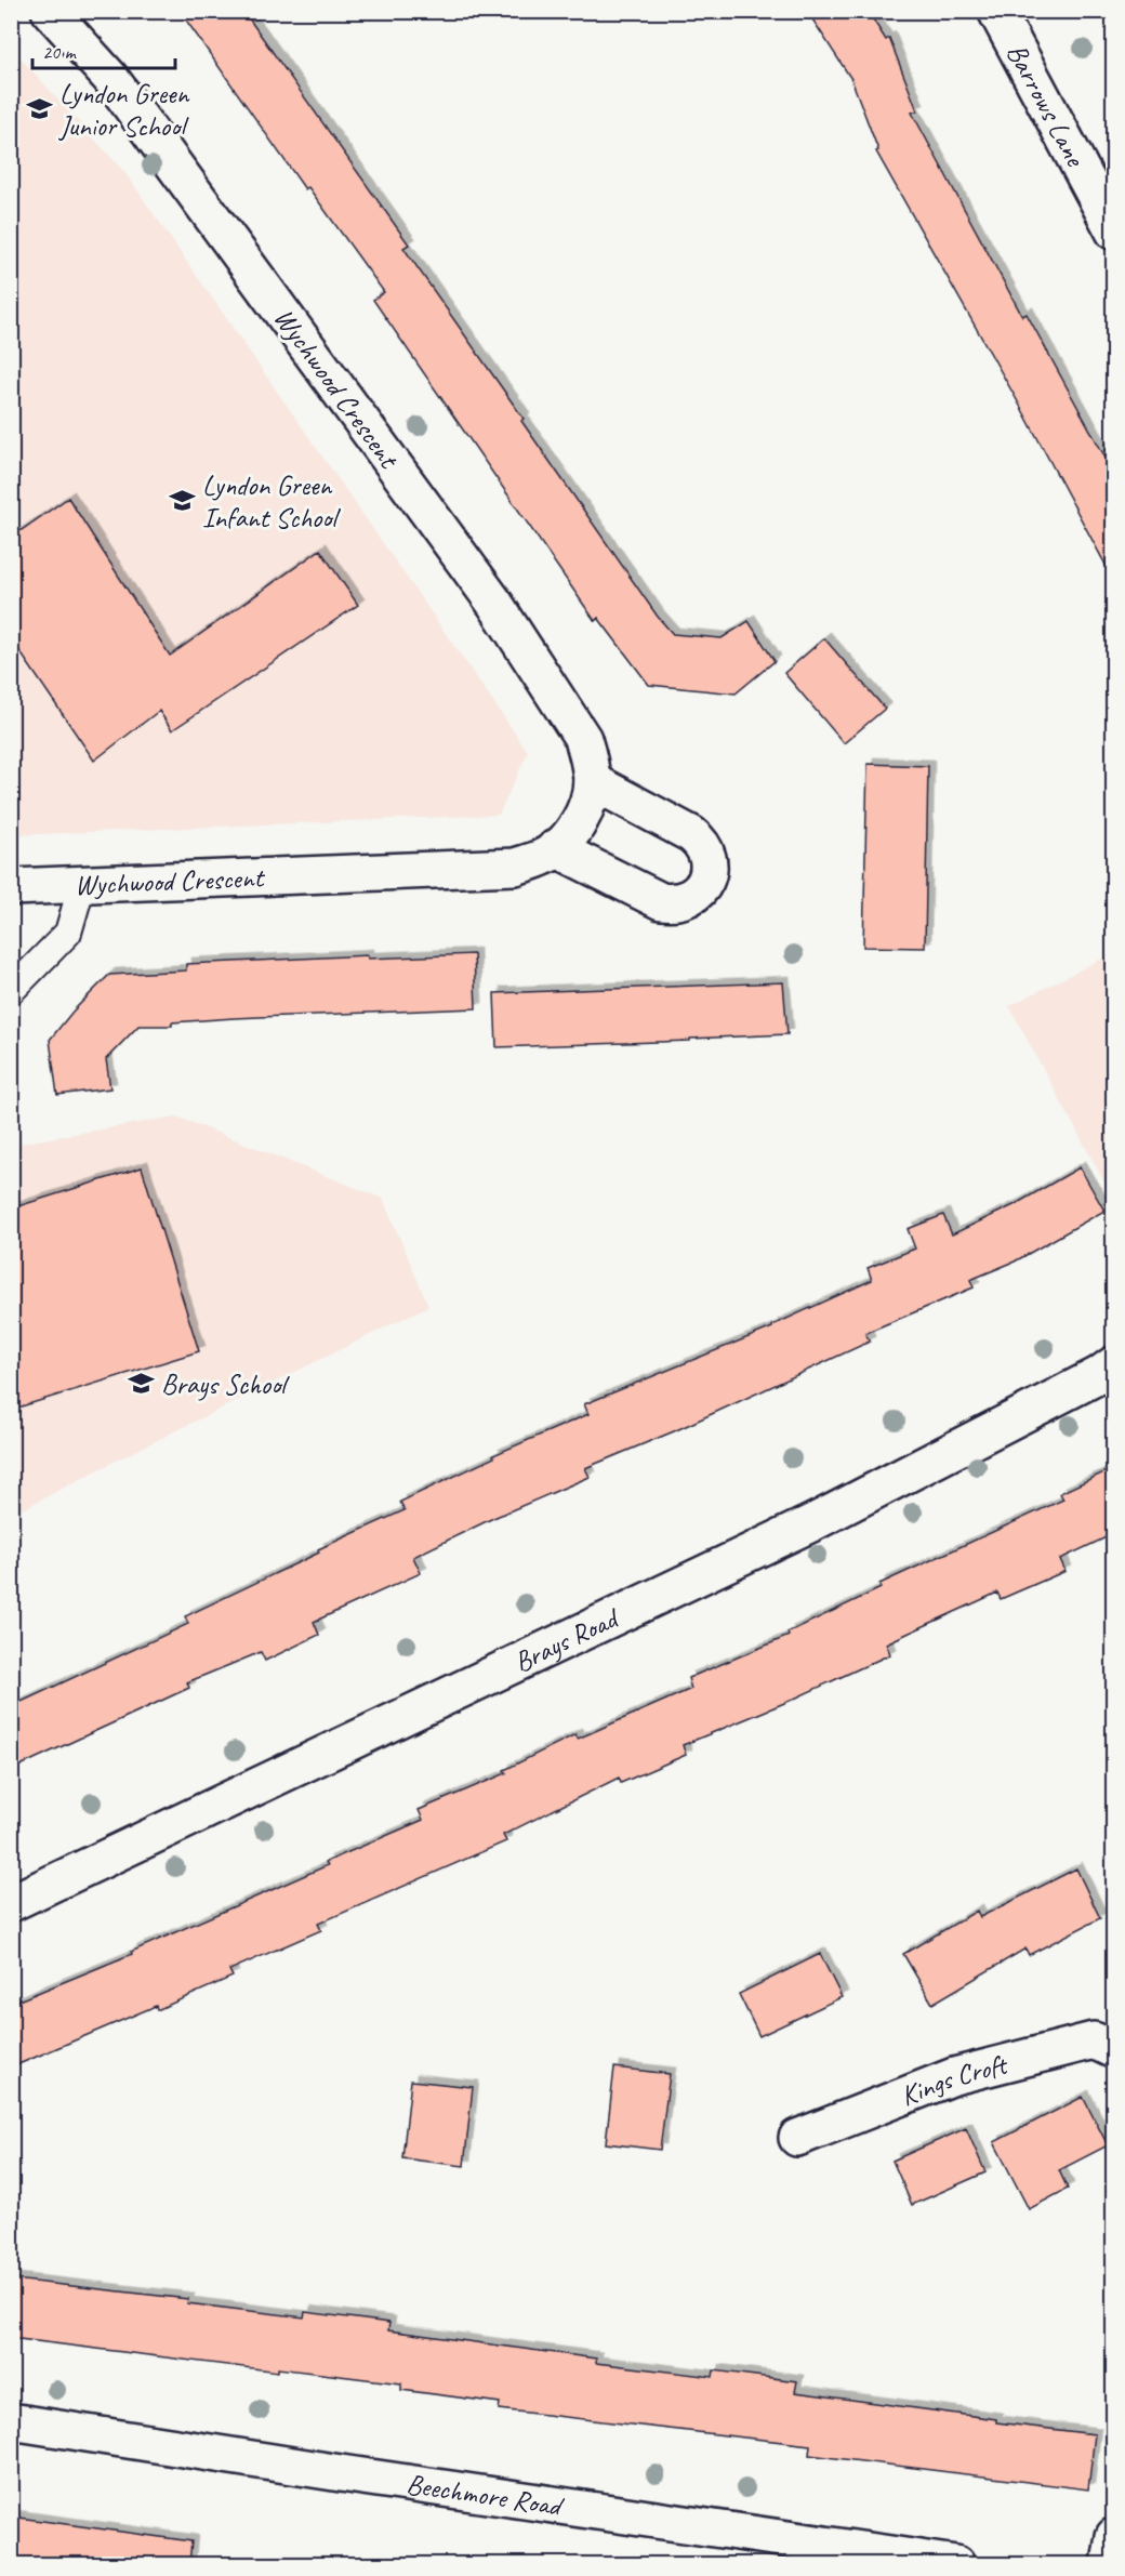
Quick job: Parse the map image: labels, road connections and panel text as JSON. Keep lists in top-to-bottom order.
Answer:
{
  "streets": {
    "street": [
      "Barrows Lane",
      "Wychwood Crescent",
      "Brays Road",
      "Kings Croft",
      "Beechmore Road"
    ]
  },
  "places": {
    "school or university": ["Lyndon Green Junior School", "Lyndon Green Infant School", "Brays School"]
  },
  "scale_bar": "20 m"
}
